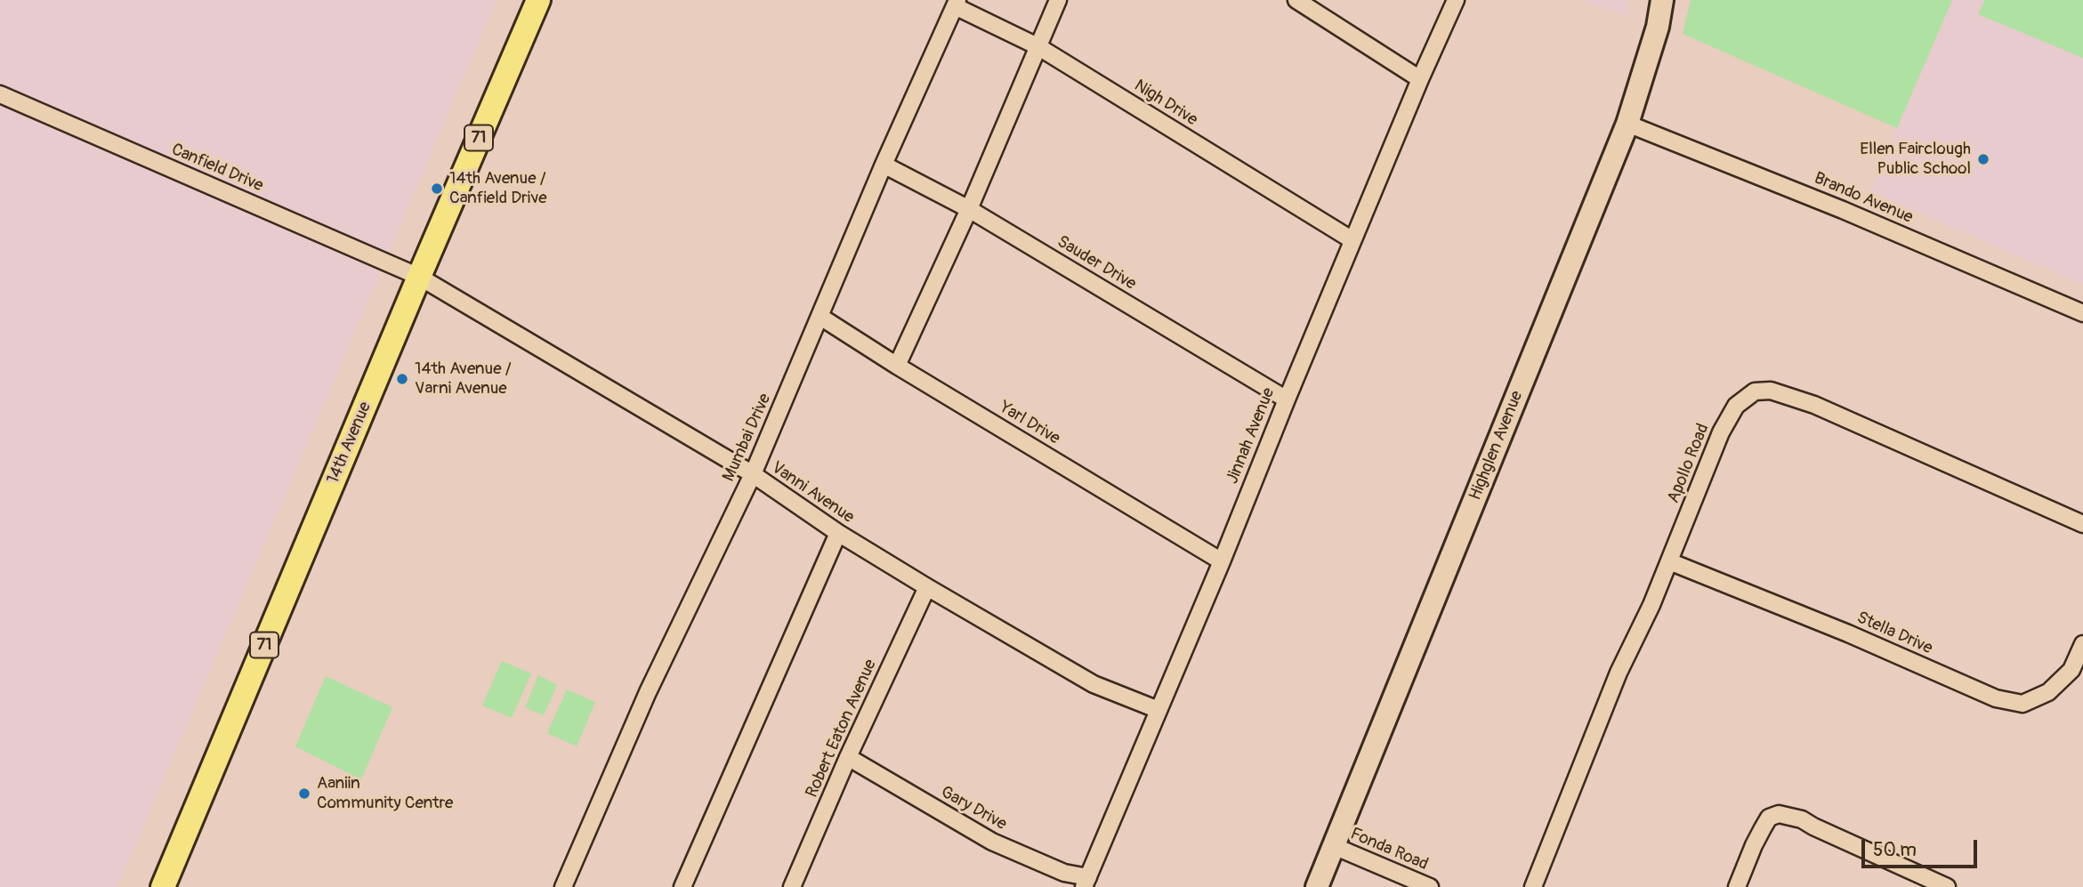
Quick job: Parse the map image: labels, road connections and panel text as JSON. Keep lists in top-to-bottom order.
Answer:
{
  "streets": {
    "main road": ["71", "14th Avenue"],
    "street": [
      "Nigh Drive",
      "Canfield Drive",
      "Brando Avenue",
      "Sauder Drive",
      "Yarl Drive",
      "Jinnah Avenue",
      "Mumbai Drive",
      "Highglen Avenue",
      "Apollo Road",
      "Vanni Avenue",
      "Stella Drive",
      "Robert Eaton Avenue",
      "Gary Drive",
      "Fonda Road"
    ]
  },
  "crossings": [
    ["Nigh Drive", "Jinnah Avenue"],
    ["Nigh Drive", "Mumbai Drive"],
    ["Canfield Drive", "14th Avenue"],
    ["Canfield Drive", "Vanni Avenue"],
    ["Brando Avenue", "Highglen Avenue"],
    ["Sauder Drive", "Jinnah Avenue"],
    ["Sauder Drive", "Mumbai Drive"],
    ["Yarl Drive", "Jinnah Avenue"],
    ["Yarl Drive", "Mumbai Drive"],
    ["Jinnah Avenue", "Vanni Avenue"],
    ["Jinnah Avenue", "Gary Drive"],
    ["Mumbai Drive", "Vanni Avenue"],
    ["14th Avenue", "Vanni Avenue"],
    ["Highglen Avenue", "Fonda Road"],
    ["Apollo Road", "Stella Drive"],
    ["Vanni Avenue", "Robert Eaton Avenue"],
    ["Robert Eaton Avenue", "Gary Drive"]
  ],
  "places": [
    "Ellen Fairclough Public School",
    "14th Avenue / Canfield Drive",
    "14th Avenue / Varni Avenue",
    "Aaniin Community Centre"
  ],
  "scale_bar": "50 m"
}
